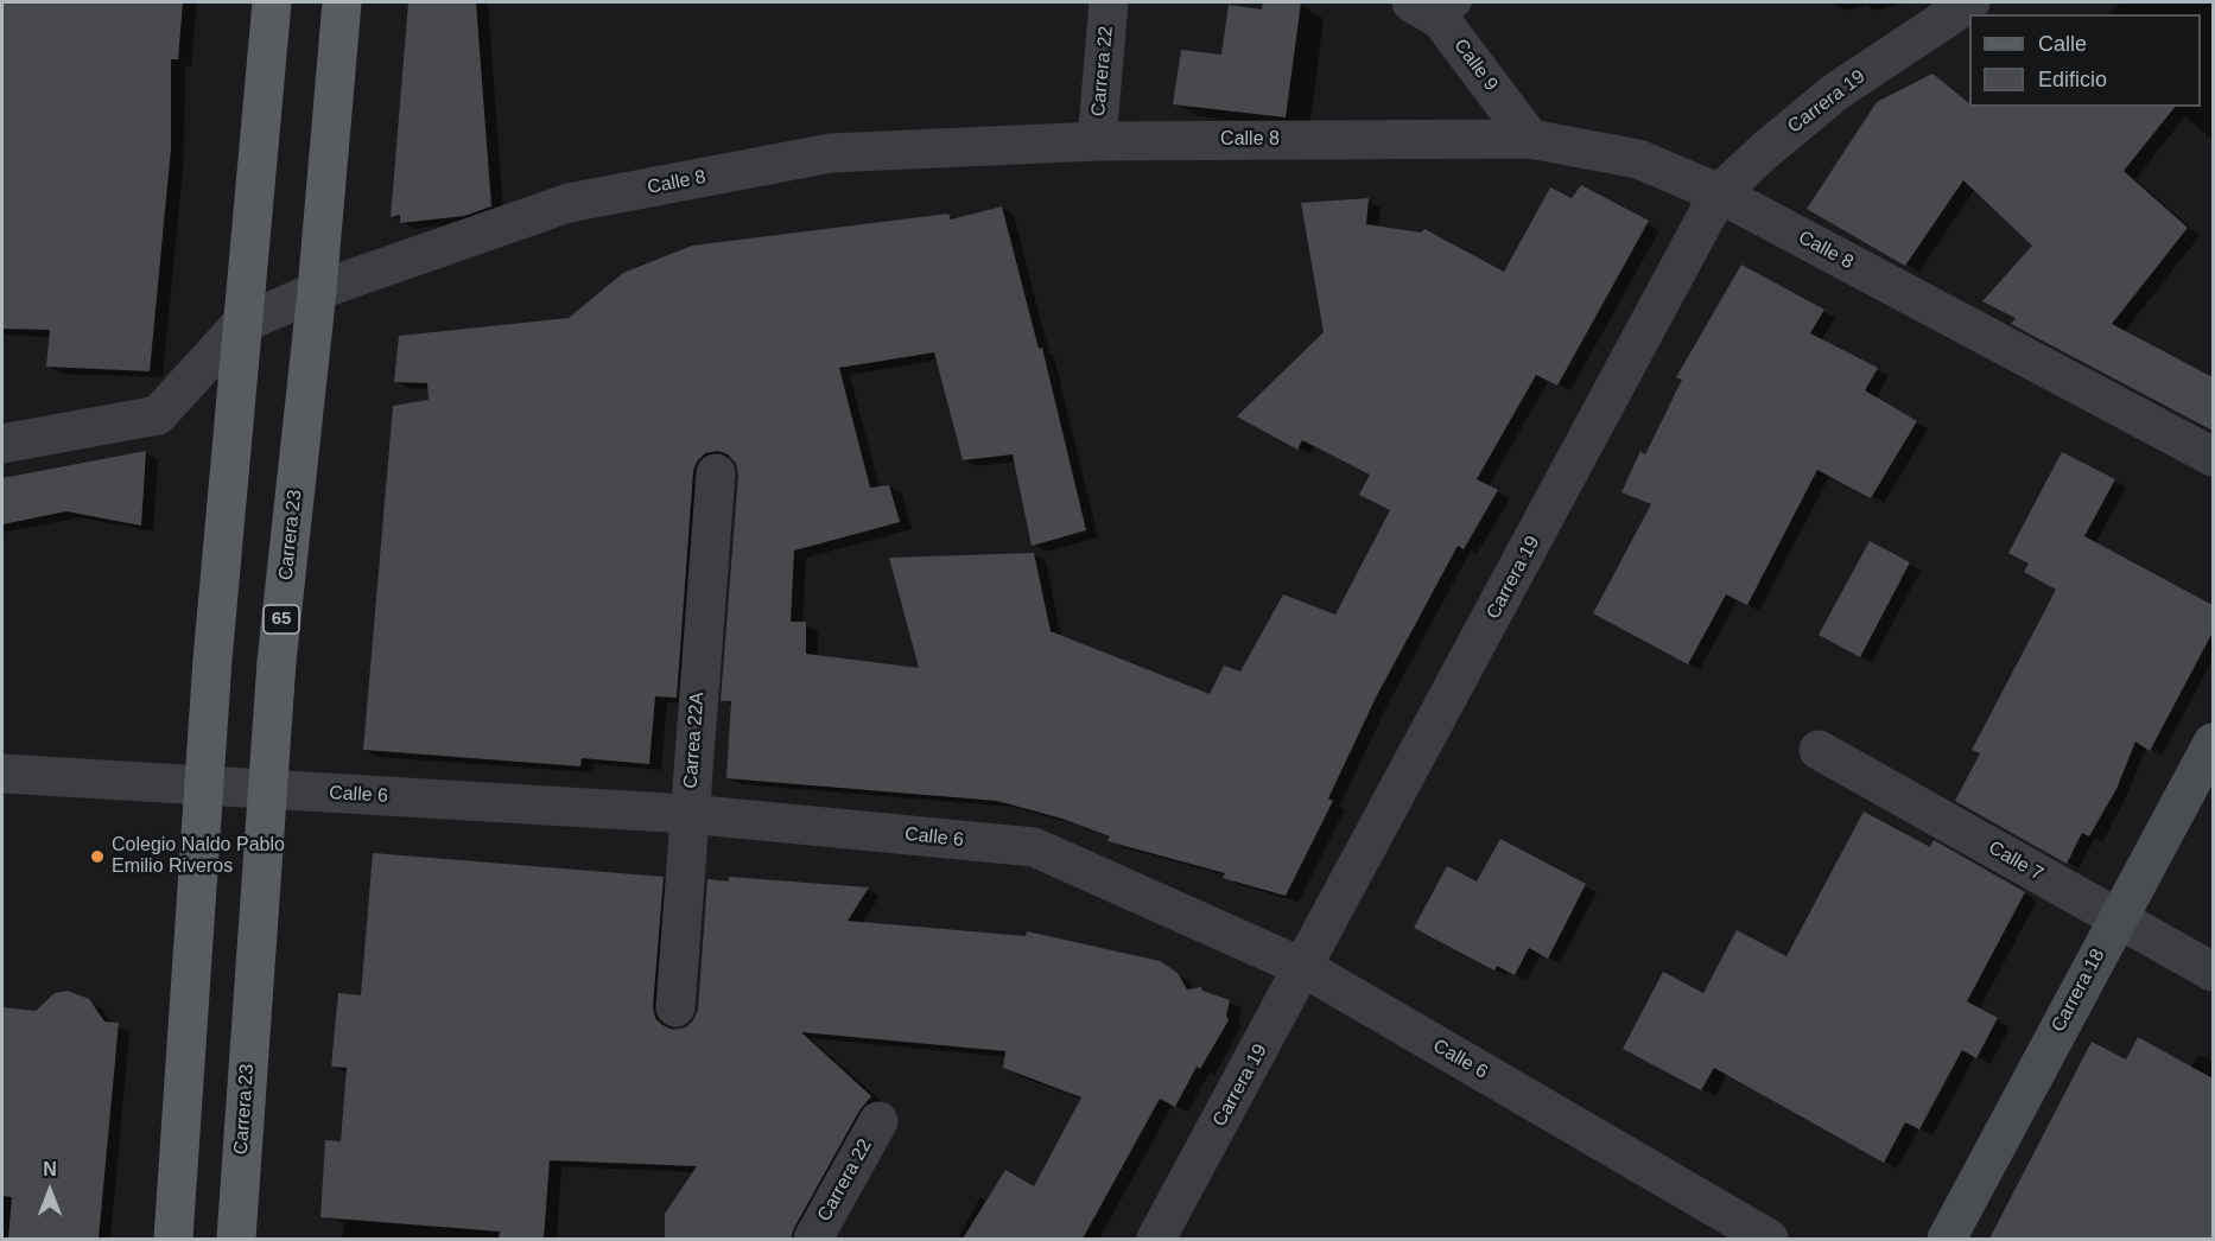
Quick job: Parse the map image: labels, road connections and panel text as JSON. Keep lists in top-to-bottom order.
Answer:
{
  "streets": {
    "main road": ["Carrera 23", "65"],
    "street": [
      "Calle 9",
      "Carrera 22",
      "Carrera 19",
      "Calle 8",
      "Carrea 22A",
      "Calle 6",
      "Calle 7",
      "Carrera 18"
    ]
  },
  "crossings": [
    ["Calle 9", "Calle 8"],
    ["Carrera 22", "Calle 8"],
    ["Carrera 19", "Calle 8"],
    ["Carrera 19", "Calle 6"],
    ["Calle 8", "Carrera 23"],
    ["Carrera 23", "Calle 6"],
    ["Carrea 22A", "Calle 6"],
    ["Calle 7", "Carrera 18"]
  ],
  "places": ["Colegio Naldo Pablo Emilio Riveros"],
  "legend": ["Calle", "Edificio"],
  "north": "top"
}
